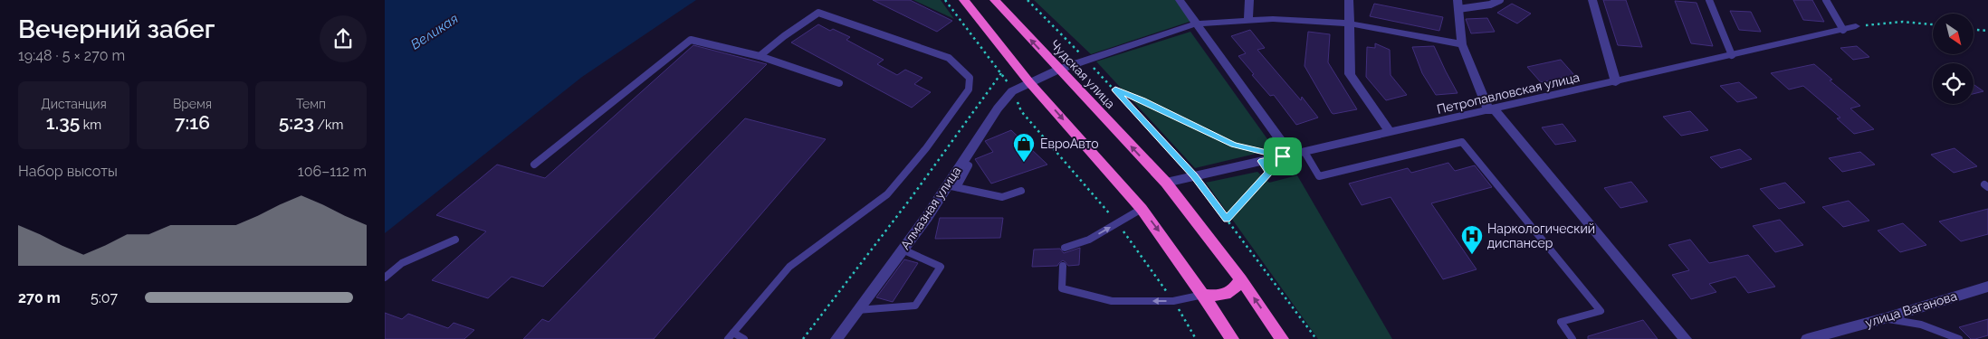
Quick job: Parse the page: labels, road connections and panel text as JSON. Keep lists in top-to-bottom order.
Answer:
{
  "streets": {
    "highway": ["Чудская улица"],
    "street": ["Петропавловская улица", "Алмазная улица", "улица Ваганова"]
  },
  "crossings": [
    ["Чудская улица", "Петропавловская улица"],
    ["Чудская улица", "Алмазная улица"]
  ],
  "water": ["Великая"],
  "places": {
    "shop": ["ЕвроАвто"],
    "hospital": ["Наркологический диспансер"]
  },
  "north": "bottom right",
  "page": {
    "heading": ["Вечерний забег", "19:48 · 5 × 270 m"],
    "stats": [
      ["Дистанция", "1.35 km"],
      ["Время", "7:16"],
      ["Темп", "5:23 /km"]
    ],
    "chart": ["Набор высоты", "106–112 m"],
    "list": [
      {
        "name": "270 m",
        "note": "5:07"
      }
    ]
  }
}
